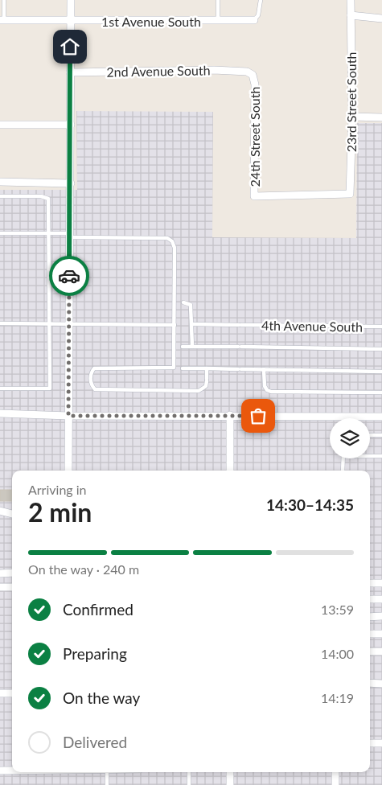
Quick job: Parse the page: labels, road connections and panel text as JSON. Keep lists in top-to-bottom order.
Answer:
{
  "streets": {
    "street": [
      "1st Avenue South",
      "2nd Avenue South",
      "23rd Street South",
      "24th Street South"
    ],
    "lane": ["4th Avenue South"]
  },
  "crossings": [
    ["2nd Avenue South", "24th Street South"],
    ["23rd Street South", "24th Street South"]
  ],
  "page": {
    "heading": ["2 min", "Arriving in", "14:30–14:35"],
    "bar": "On the way · 240 m",
    "list": [
      ["Confirmed", "13:59"],
      ["Preparing", "14:00"],
      ["On the way", "14:19"],
      "Delivered"
    ]
  }
}
